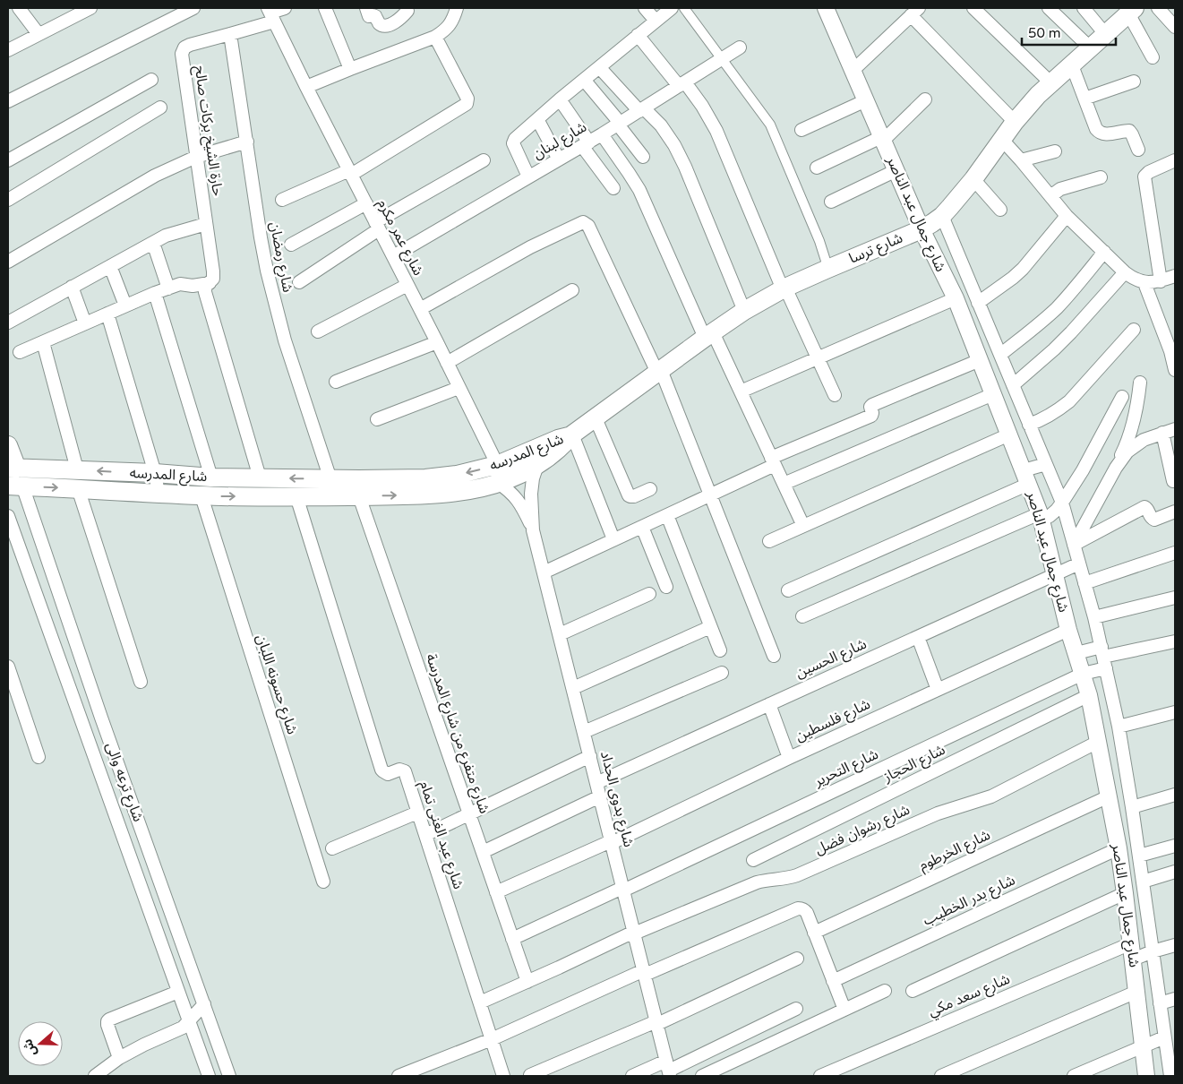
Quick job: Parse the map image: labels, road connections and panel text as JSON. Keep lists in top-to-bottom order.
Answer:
{
  "streets": {
    "main road": ["شارع ترسا", "شارع المدرسه"],
    "street": [
      "حارة الشيخ بركات صالح",
      "شارع لبنان",
      "شارع جمال عبد الناصر",
      "شارع عمر مكرم",
      "شارع رمضان",
      "شارع الحسين",
      "شارع حسونه اللبان",
      "شارع فلسطين",
      "شارع متفرع من شارع المدرسة",
      "شارع الحجاز",
      "شارع التحرير",
      "شارع ترعه والى",
      "شارع بدوى الحداد",
      "شارع رشوان فضل",
      "شارع عبد الغنى تمام",
      "شارع الخرطوم",
      "شارع بدر الخطيب",
      "شارع سعد مكي"
    ]
  },
  "crossings": [
    ["حارة الشيخ بركات صالح", "شارع عمر مكرم"],
    ["حارة الشيخ بركات صالح", "شارع رمضان"],
    ["حارة الشيخ بركات صالح", "شارع المدرسه"],
    ["شارع لبنان", "شارع عمر مكرم"],
    ["شارع جمال عبد الناصر", "شارع ترسا"],
    ["شارع جمال عبد الناصر", "شارع الحسين"],
    ["شارع جمال عبد الناصر", "شارع فلسطين"],
    ["شارع جمال عبد الناصر", "شارع الحجاز"],
    ["شارع جمال عبد الناصر", "شارع التحرير"],
    ["شارع جمال عبد الناصر", "شارع رشوان فضل"],
    ["شارع جمال عبد الناصر", "شارع الخرطوم"],
    ["شارع جمال عبد الناصر", "شارع بدر الخطيب"],
    ["شارع جمال عبد الناصر", "شارع سعد مكي"],
    ["شارع عمر مكرم", "شارع المدرسه"],
    ["شارع عمر مكرم", "شارع بدوى الحداد"],
    ["شارع ترسا", "شارع المدرسه"],
    ["شارع رمضان", "شارع المدرسه"],
    ["شارع المدرسه", "شارع حسونه اللبان"],
    ["شارع المدرسه", "شارع متفرع من شارع المدرسة"],
    ["شارع المدرسه", "شارع ترعه والى"],
    ["شارع المدرسه", "شارع بدوى الحداد"],
    ["شارع المدرسه", "شارع عبد الغنى تمام"],
    ["شارع الحسين", "شارع بدوى الحداد"],
    ["شارع فلسطين", "شارع متفرع من شارع المدرسة"],
    ["شارع فلسطين", "شارع بدوى الحداد"],
    ["شارع متفرع من شارع المدرسة", "شارع التحرير"],
    ["شارع متفرع من شارع المدرسة", "شارع رشوان فضل"],
    ["شارع التحرير", "شارع بدوى الحداد"],
    ["شارع بدوى الحداد", "شارع رشوان فضل"],
    ["شارع رشوان فضل", "شارع عبد الغنى تمام"]
  ],
  "scale_bar": "50 m",
  "north": "left"
}
